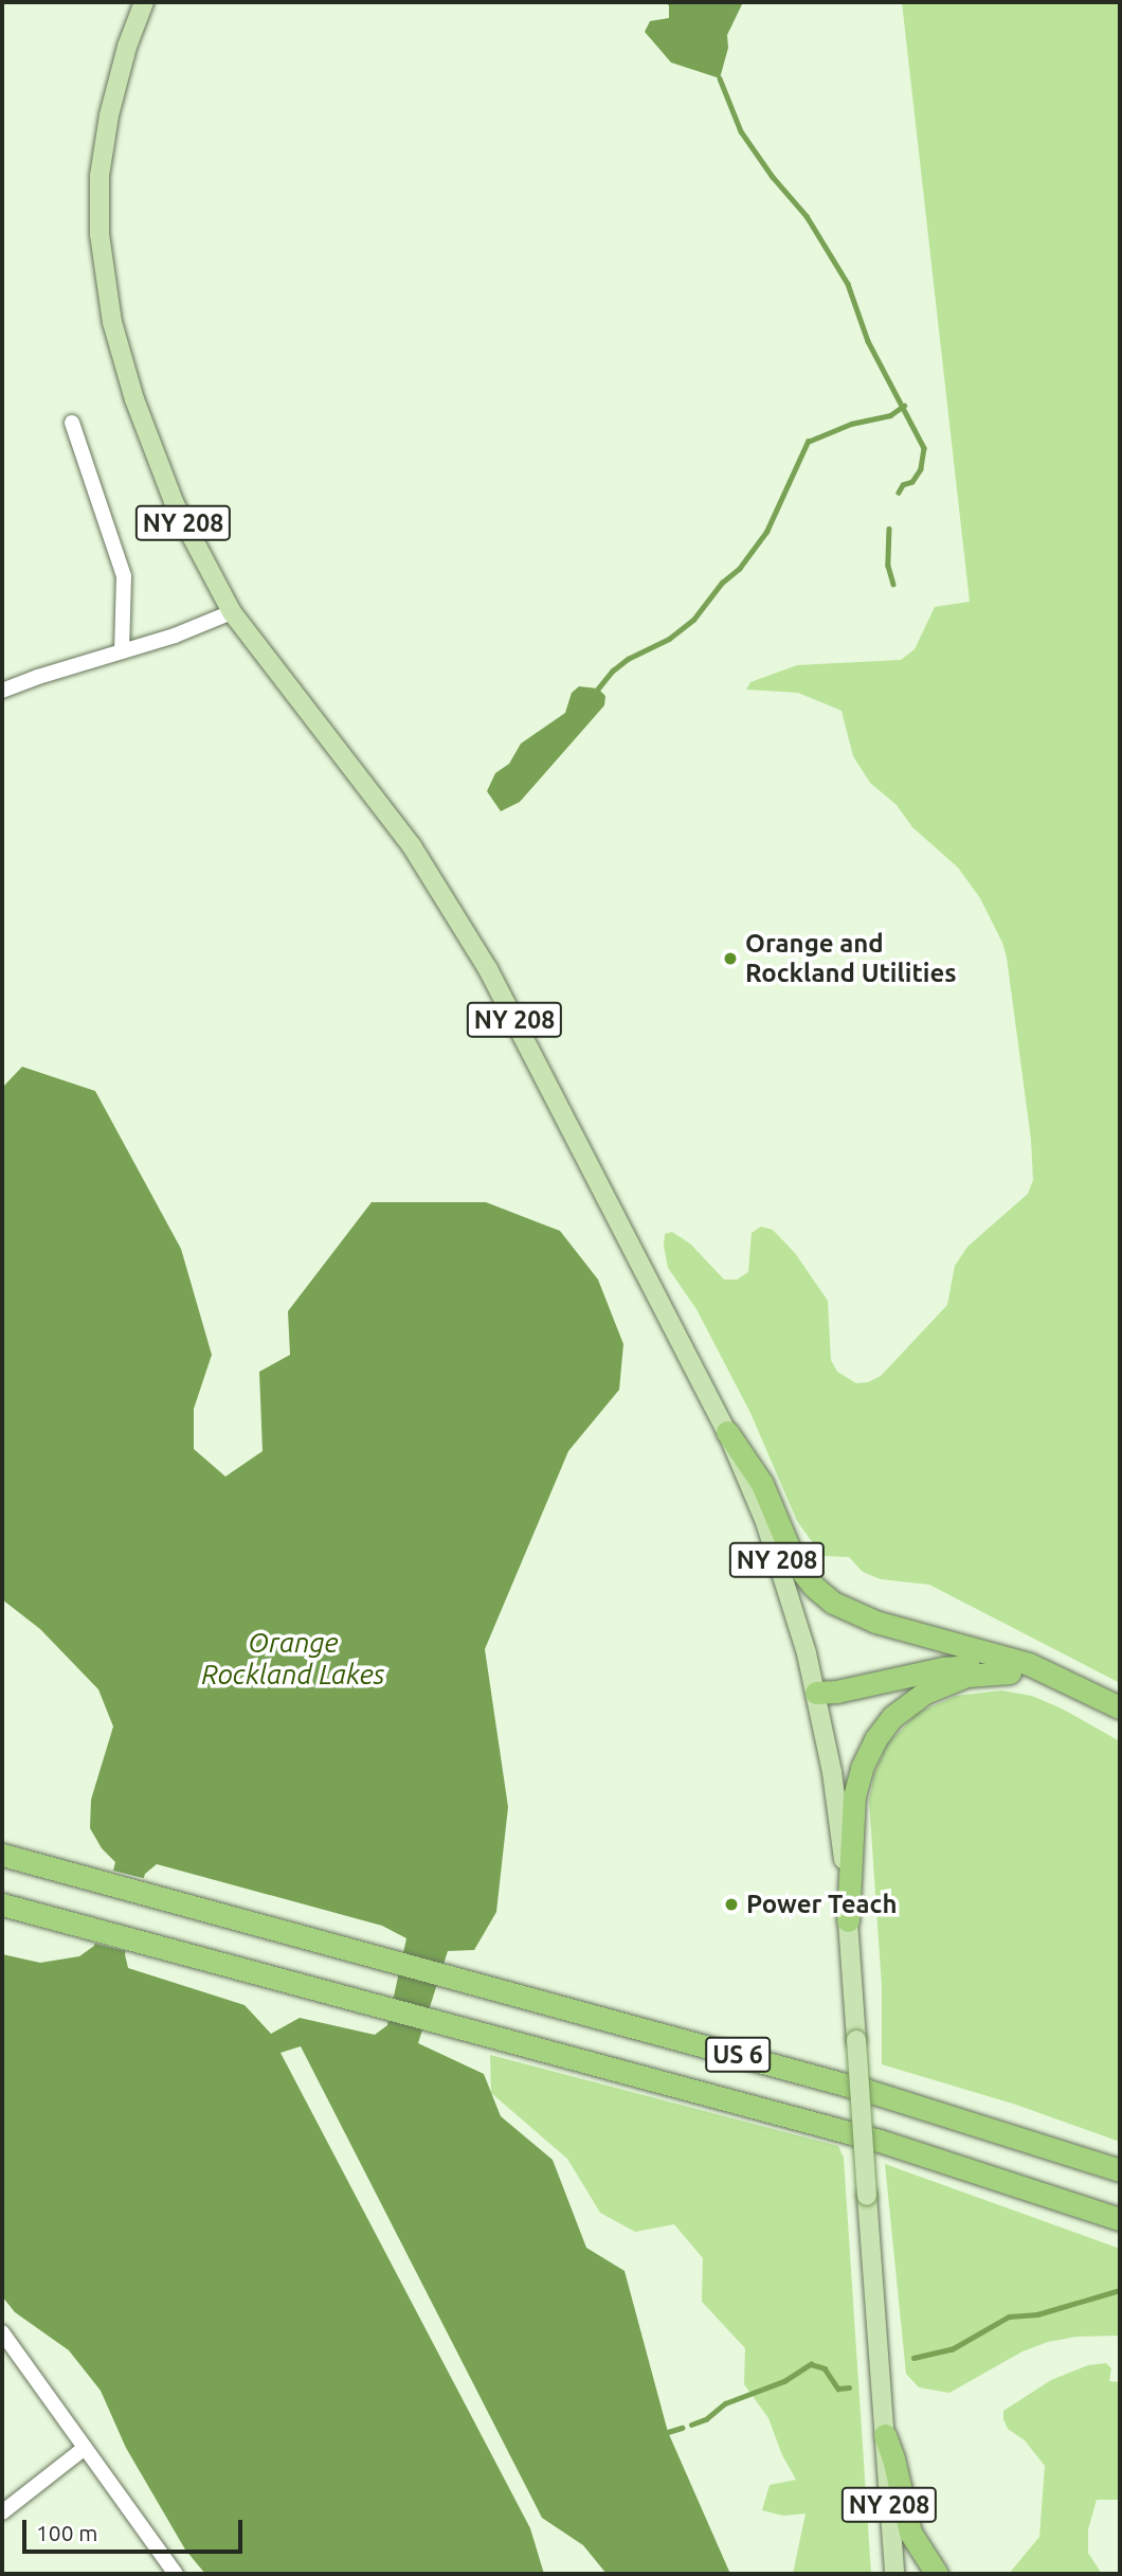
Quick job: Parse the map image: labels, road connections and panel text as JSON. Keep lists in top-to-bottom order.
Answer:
{
  "streets": {
    "highway": ["US 6"],
    "main road": ["NY 208"]
  },
  "water": ["Orange Rockland Lakes"],
  "places": ["Orange and Rockland Utilities", "Power Teach"],
  "scale_bar": "100 m"
}
